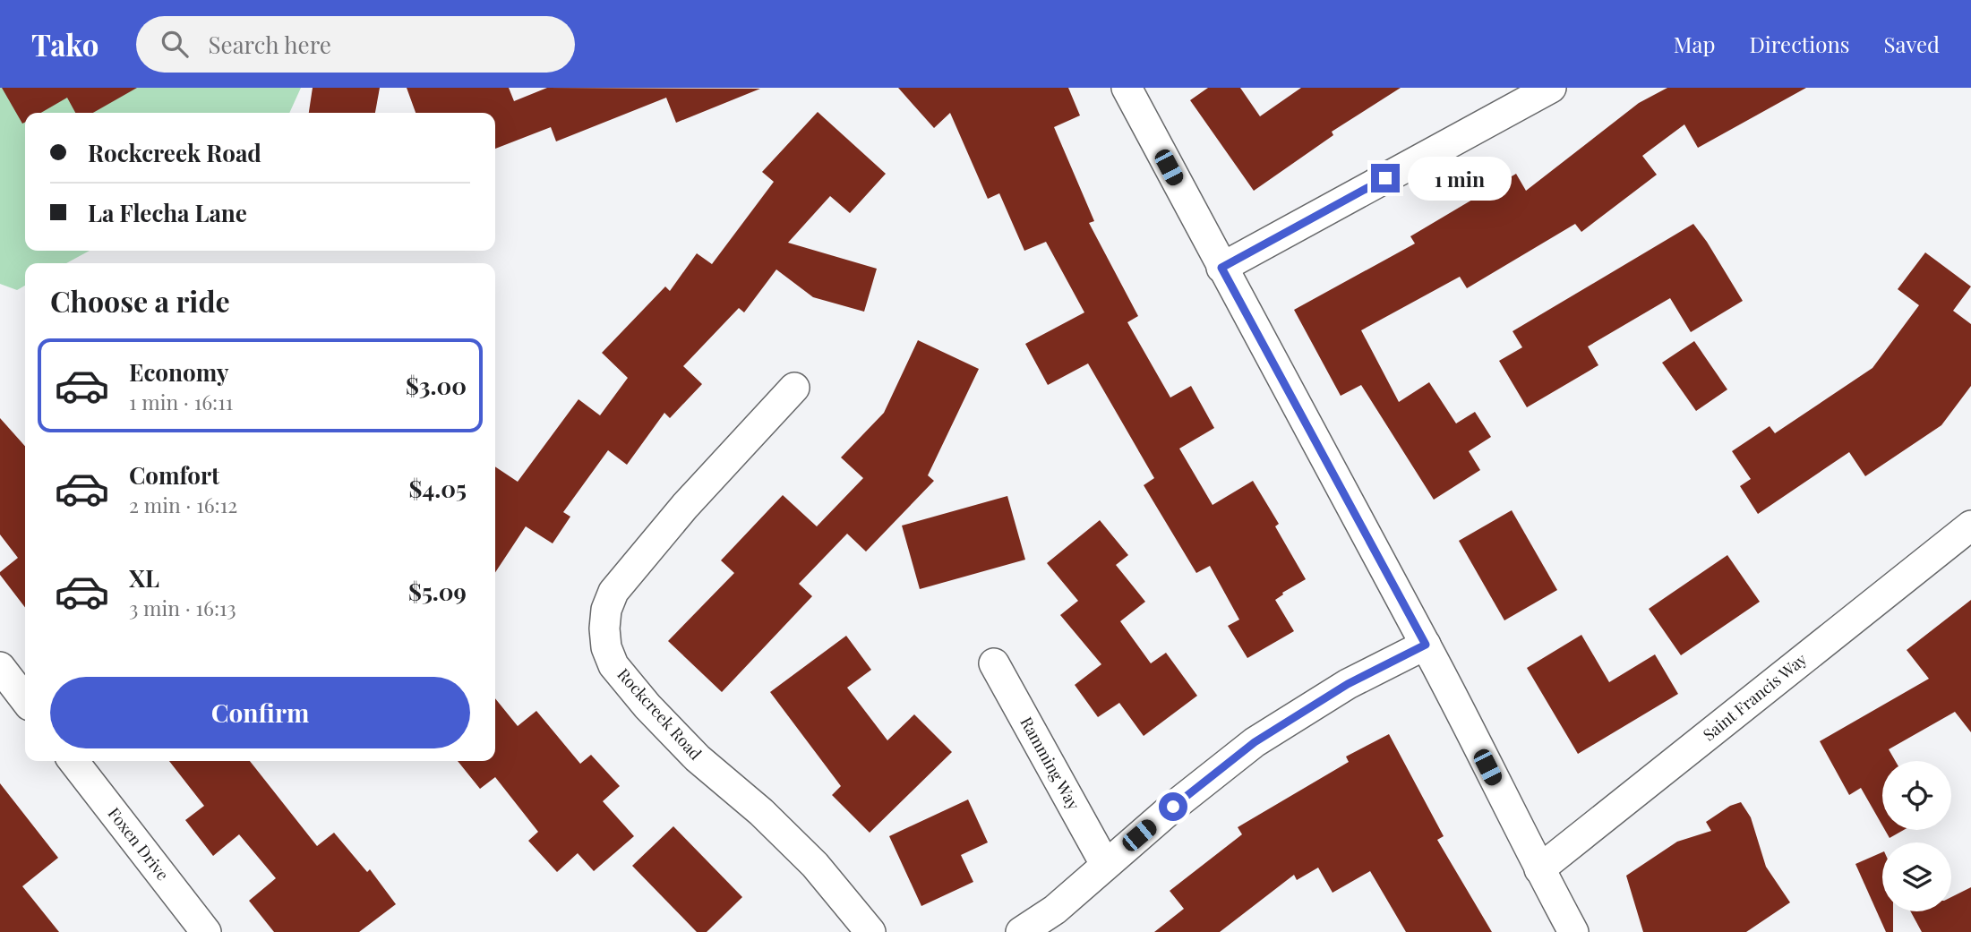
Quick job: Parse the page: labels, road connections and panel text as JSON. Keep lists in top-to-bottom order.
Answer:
{
  "streets": {
    "street": [
      "Saint Francis Way",
      "Rockcreek Road",
      "Ramming Way",
      "Foxen Drive"
    ]
  },
  "page": {
    "header": "Tako",
    "search": "Search here",
    "nav": ["Map", "Directions", "Saved"],
    "banner": ["Rockcreek Road", "La Flecha Lane"],
    "bubble": "1 min",
    "heading": "Choose a ride",
    "list": [
      {
        "name": "Economy",
        "note": "1 min · 16:11",
        "value": "$3.00"
      },
      {
        "name": "Comfort",
        "note": "2 min · 16:12",
        "value": "$4.05"
      },
      {
        "name": "XL",
        "note": "3 min · 16:13",
        "value": "$5.09"
      }
    ],
    "buttons": "Confirm"
  }
}
